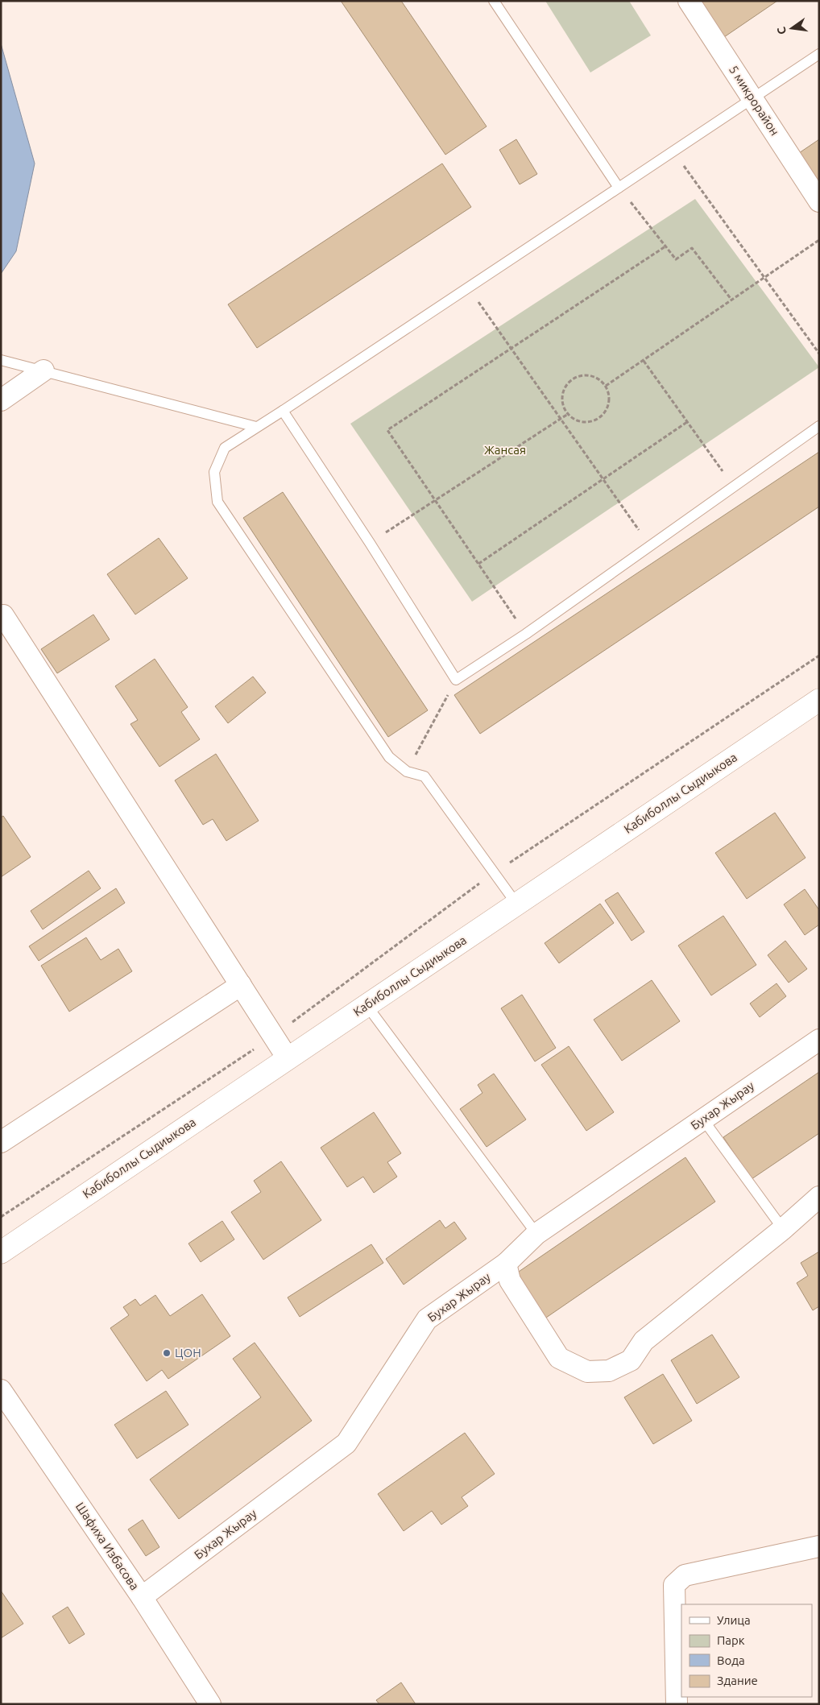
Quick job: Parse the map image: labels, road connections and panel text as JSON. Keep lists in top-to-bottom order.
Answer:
{
  "streets": {
    "street": [
      "5 микрорайон",
      "Кабиболлы Сыдиыкова",
      "Бухар Жырау",
      "Шафиха Избасова"
    ]
  },
  "crossings": [
    ["Бухар Жырау", "Шафиха Избасова"]
  ],
  "parks": ["Жансая"],
  "places": ["ЦОН"],
  "legend": [
    "Улица",
    "Парк",
    "Вода",
    "Здание"
  ],
  "north": "left"
}
